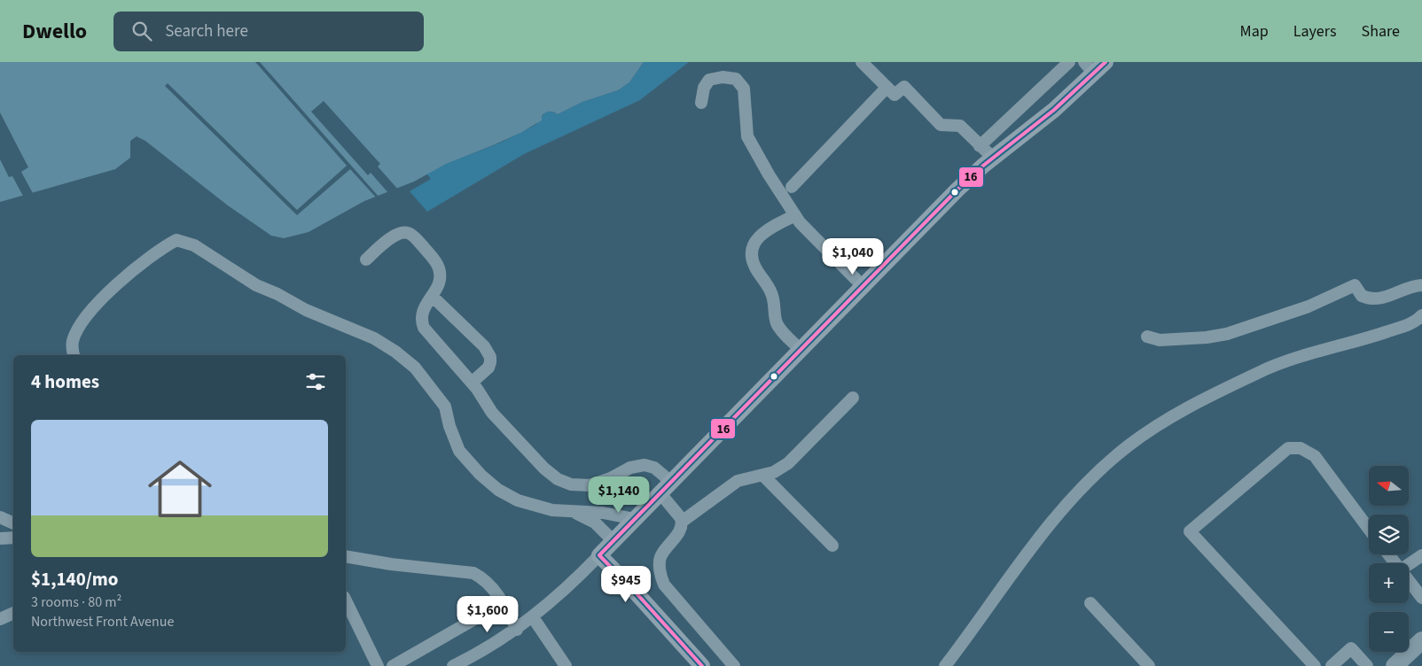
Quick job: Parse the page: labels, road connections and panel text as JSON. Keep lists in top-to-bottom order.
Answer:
{
  "lines": ["transit line 16"],
  "north": "left",
  "page": {
    "header": "Dwello",
    "search": "Search here",
    "nav": ["Map", "Layers", "Share"],
    "price": [
      "$1,040",
      "$1,140",
      "$945",
      "$1,600"
    ],
    "heading": "4 homes",
    "list": [
      {
        "name": "$1,140/mo",
        "note": "3 rooms · 80 m² · Northwest Front Avenue"
      }
    ],
    "map_buttons": ["+", "−"]
  }
}
